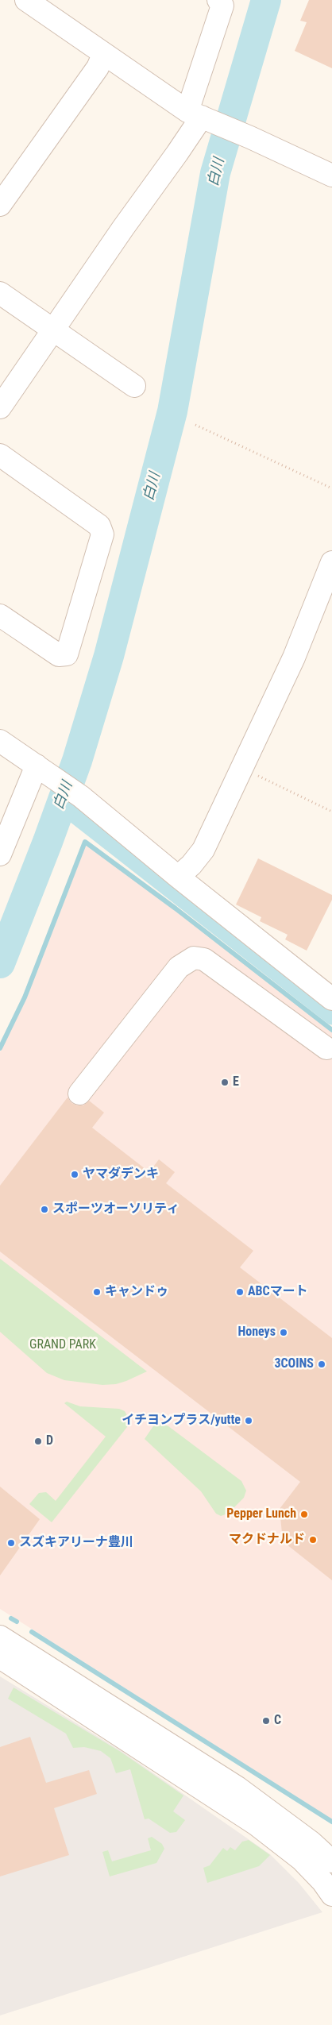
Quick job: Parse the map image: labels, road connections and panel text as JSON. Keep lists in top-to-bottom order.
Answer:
{
  "water": ["白川"],
  "parks": ["GRAND PARK"],
  "places": [
    "E",
    "ヤマダデンキ",
    "スポーツオーソリティ",
    "キャンドゥ",
    "ABCマート",
    "Honeys",
    "3COINS",
    "イチヨンプラス/yutte",
    "D",
    "Pepper Lunch",
    "マクドナルド",
    "スズキアリーナ豊川",
    "C"
  ]
}
